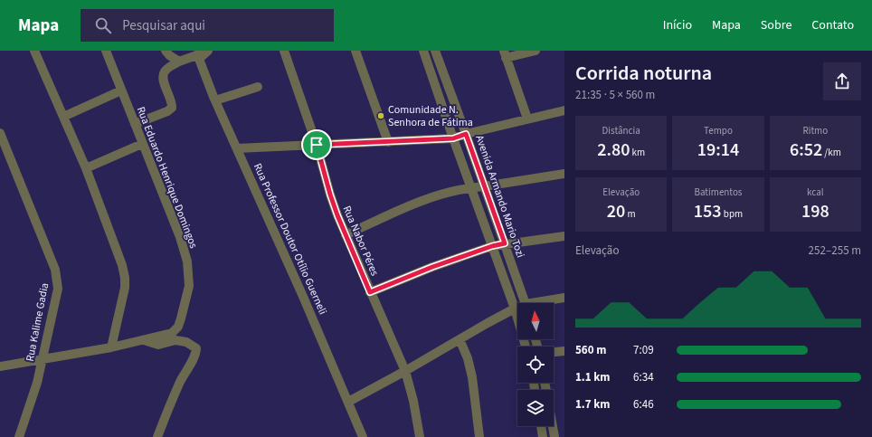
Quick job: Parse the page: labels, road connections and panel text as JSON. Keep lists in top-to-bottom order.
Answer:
{
  "streets": {
    "street": [
      "Rua Eduardo Henrique Domingos",
      "Avenida Armando Mario Tozi",
      "Rua Professor Doutor Otílio Guerneli",
      "Rua Nabor Péres",
      "Rua Kalime Gadia"
    ]
  },
  "crossings": [
    ["Rua Eduardo Henrique Domingos", "Rua Kalime Gadia"]
  ],
  "places": ["Comunidade N. Senhora de Fátima"],
  "north": "top",
  "page": {
    "header": "Mapa",
    "search": "Pesquisar aqui",
    "nav": [
      "Início",
      "Mapa",
      "Sobre",
      "Contato"
    ],
    "heading": ["Corrida noturna", "21:35 · 5 × 560 m"],
    "stats": [
      ["Distância", "2.80 km"],
      ["Tempo", "19:14"],
      ["Ritmo", "6:52 /km"],
      ["Elevação", "20 m"],
      ["Batimentos", "153 bpm"],
      ["kcal", "198"]
    ],
    "chart": ["Elevação", "252–255 m"],
    "list": [
      {
        "name": "560 m",
        "note": "7:09"
      },
      {
        "name": "1.1 km",
        "note": "6:34"
      },
      {
        "name": "1.7 km",
        "note": "6:46"
      }
    ]
  }
}
